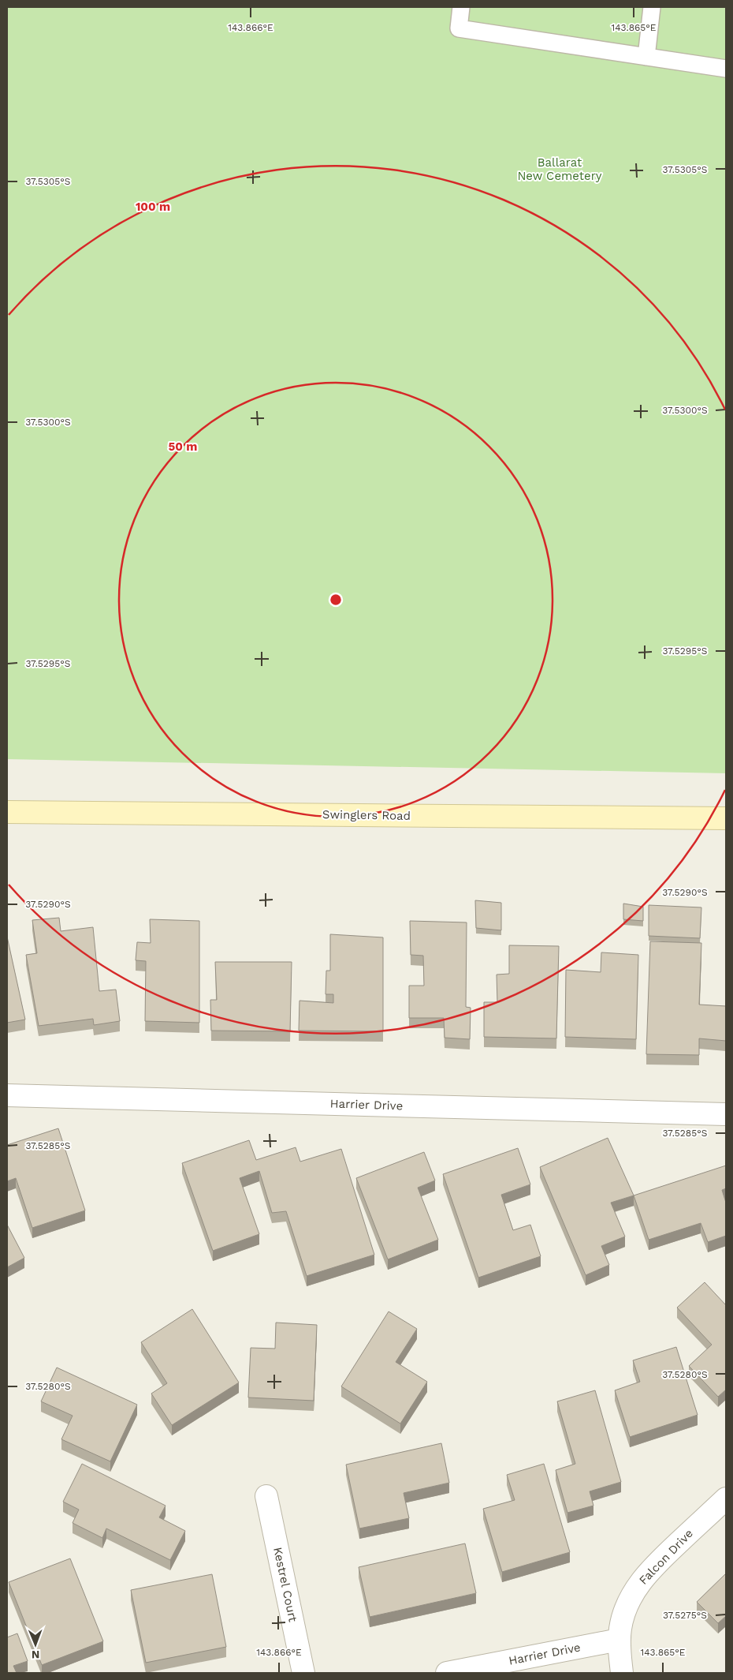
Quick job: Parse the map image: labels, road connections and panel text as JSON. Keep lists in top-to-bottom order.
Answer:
{
  "streets": {
    "street": [
      "Swinglers Road",
      "Harrier Drive",
      "Falcon Drive",
      "Kestrel Court"
    ]
  },
  "crossings": [
    ["Harrier Drive", "Falcon Drive"]
  ],
  "parks": ["Ballarat New Cemetery"],
  "north": "bottom",
  "coordinates": [
    "143.866°E",
    "143.865°E",
    "37.5305°S",
    "37.5300°S",
    "37.5295°S",
    "37.5290°S",
    "37.5285°S",
    "37.5280°S",
    "37.5275°S"
  ],
  "rings": ["100 m", "50 m"]
}
